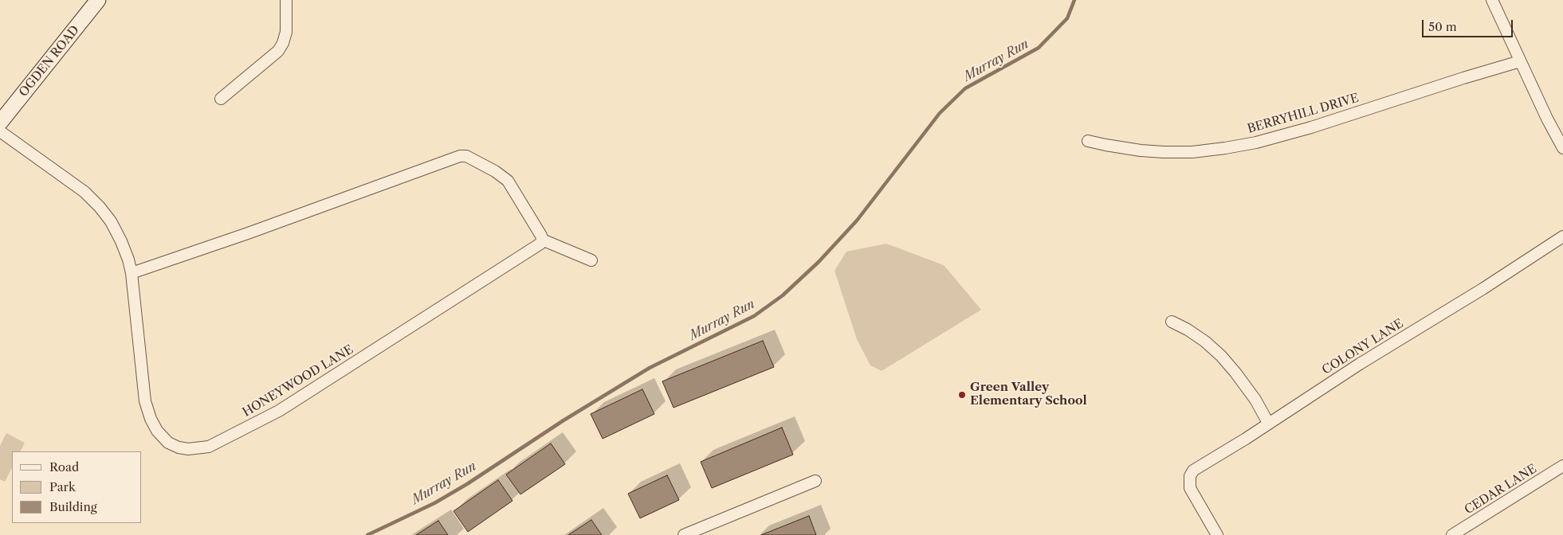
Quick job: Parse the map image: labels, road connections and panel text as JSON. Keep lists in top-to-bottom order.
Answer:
{
  "streets": {
    "street": [
      "OGDEN ROAD",
      "BERRYHILL DRIVE",
      "COLONY LANE",
      "HONEYWOOD LANE",
      "CEDAR LANE"
    ]
  },
  "water": ["Murray Run"],
  "places": ["Green Valley Elementary School"],
  "legend": ["Road", "Park", "Building"],
  "scale_bar": "50 m"
}
